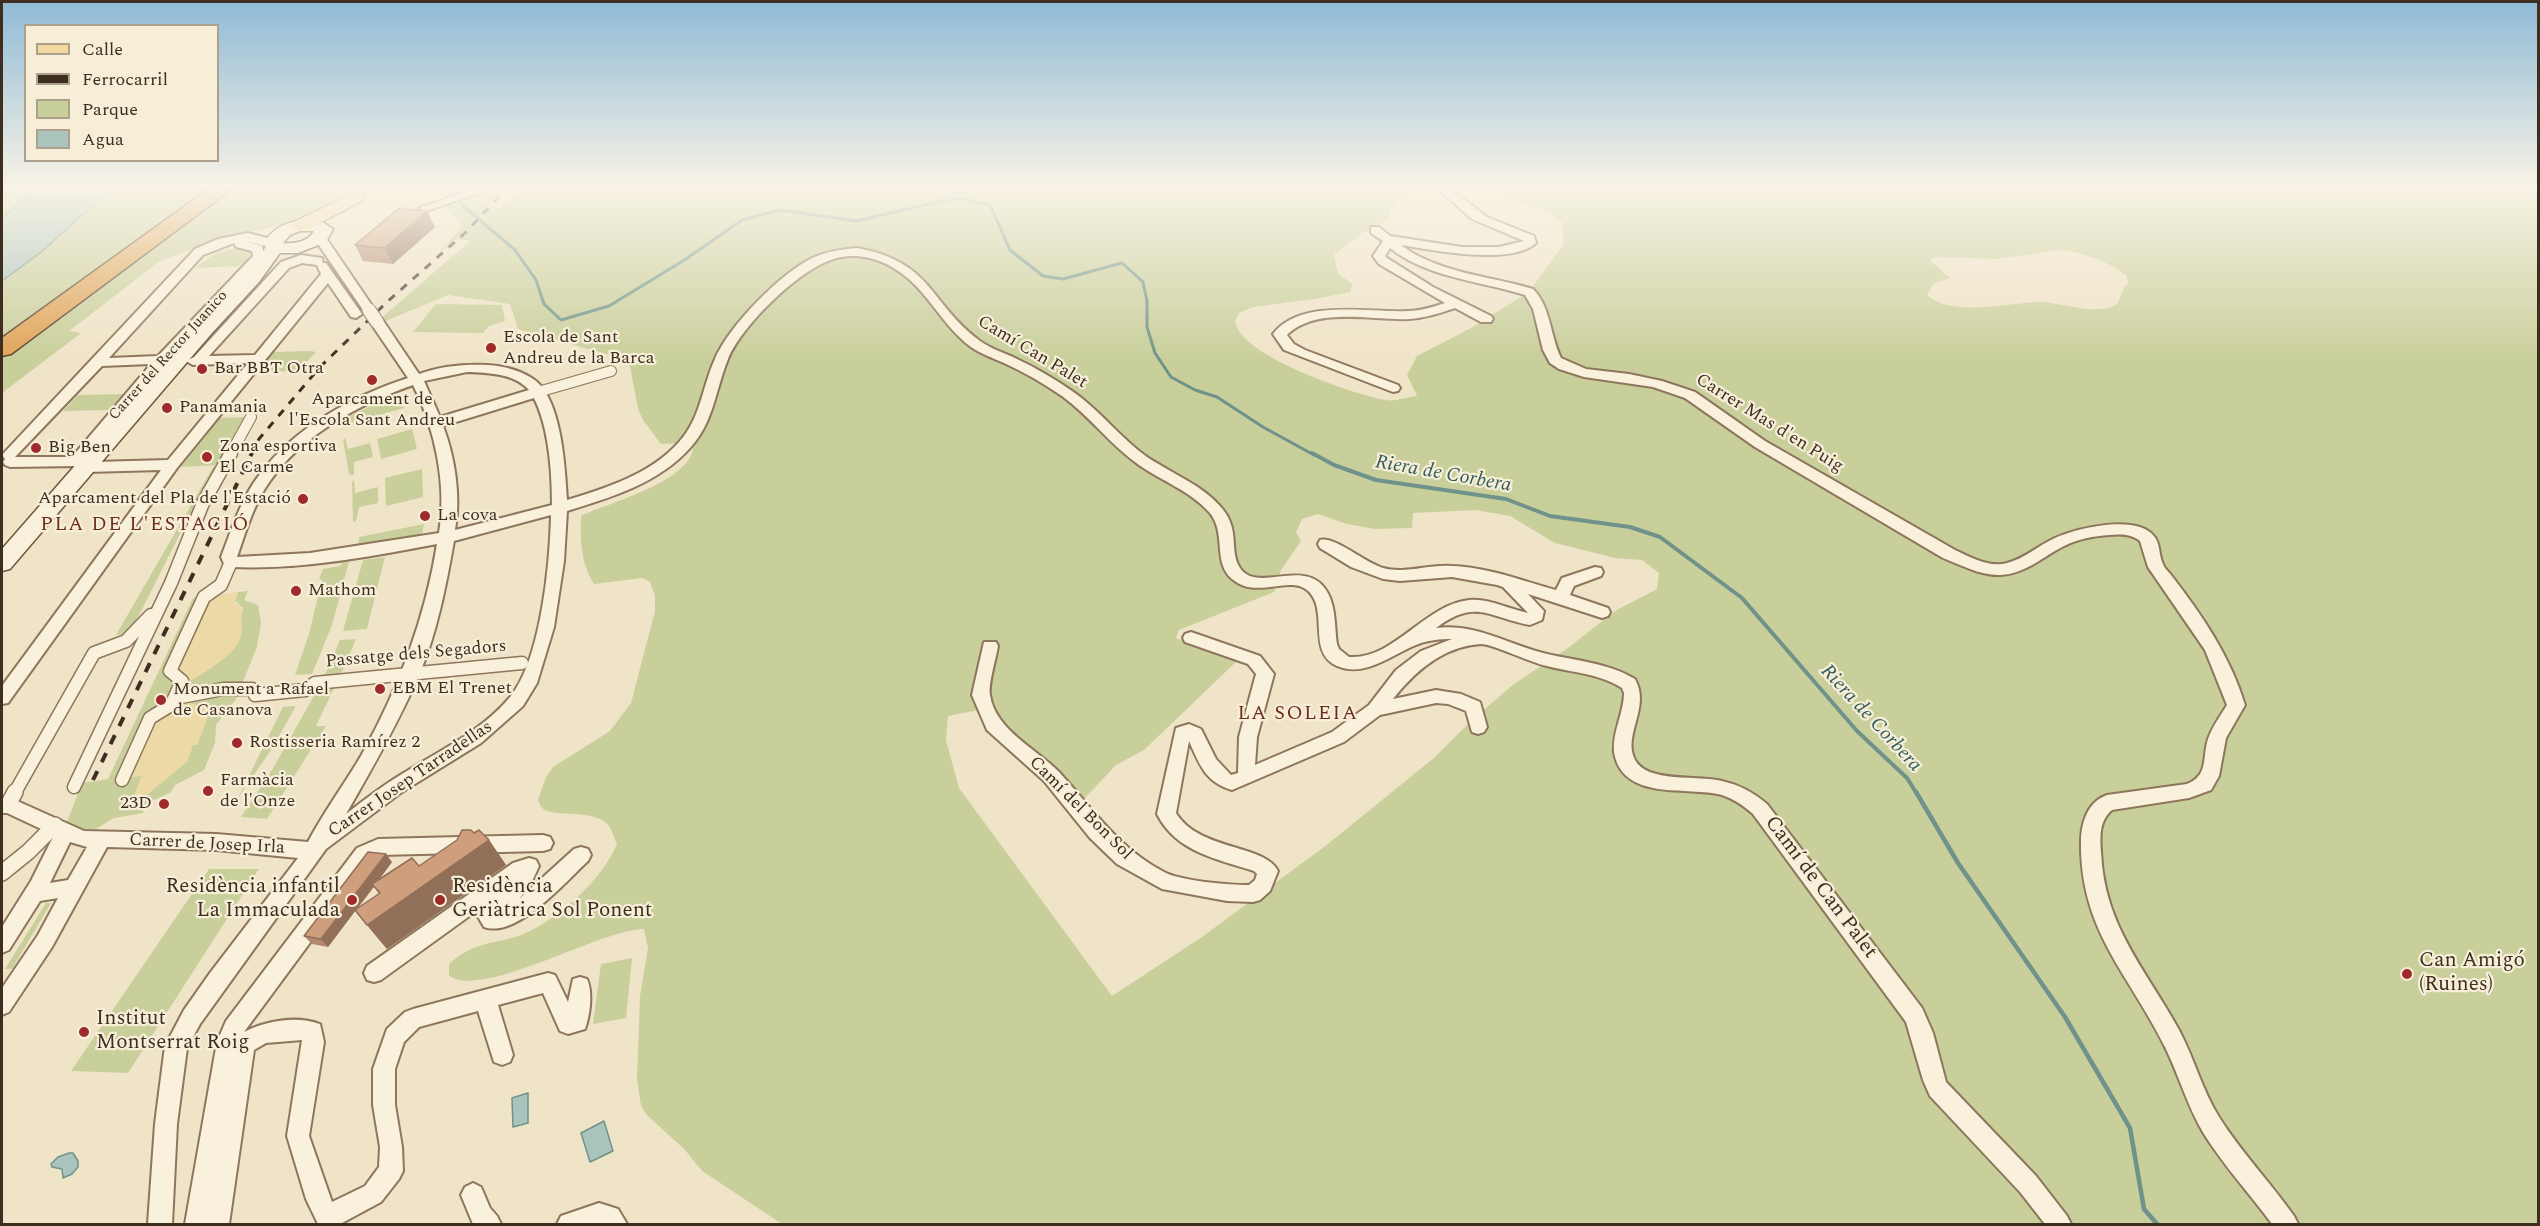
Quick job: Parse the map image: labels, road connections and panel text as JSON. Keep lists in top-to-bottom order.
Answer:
{
  "streets": {
    "main road": ["Carrer del Rector Juanico"],
    "street": [
      "Camí Can Palet",
      "Carrer Mas d'en Puig",
      "Passatge dels Segadors",
      "Carrer Josep Tarradellas",
      "Camí del Bon Sol",
      "Carrer de Josep Irla",
      "Camí de Can Palet"
    ]
  },
  "crossings": [
    ["Camí Can Palet", "Carrer Josep Tarradellas"],
    ["Carrer Josep Tarradellas", "Carrer de Josep Irla"]
  ],
  "districts": ["PLA DE L'ESTACIÓ", "LA SOLEIA"],
  "water": ["Riera de Corbera"],
  "places": [
    "Escola de Sant Andreu de la Barca",
    "Bar BBT Otra",
    "Aparcament de l'Escola Sant Andreu",
    "Panamania",
    "Big Ben",
    "Zona esportiva El Carme",
    "Aparcament del Pla de l'Estació",
    "La cova",
    "Mathom",
    "EBM El Trenet",
    "Monument a Rafael de Casanova",
    "Rostisseria Ramírez 2",
    "Farmàcia de l'Onze",
    "23D",
    "Residència infantil La Immaculada",
    "Residència Geriàtrica Sol Ponent",
    "Can Amigó (Ruines)",
    "Institut Montserrat Roig"
  ],
  "legend": [
    "Calle",
    "Ferrocarril",
    "Parque",
    "Agua"
  ]
}
